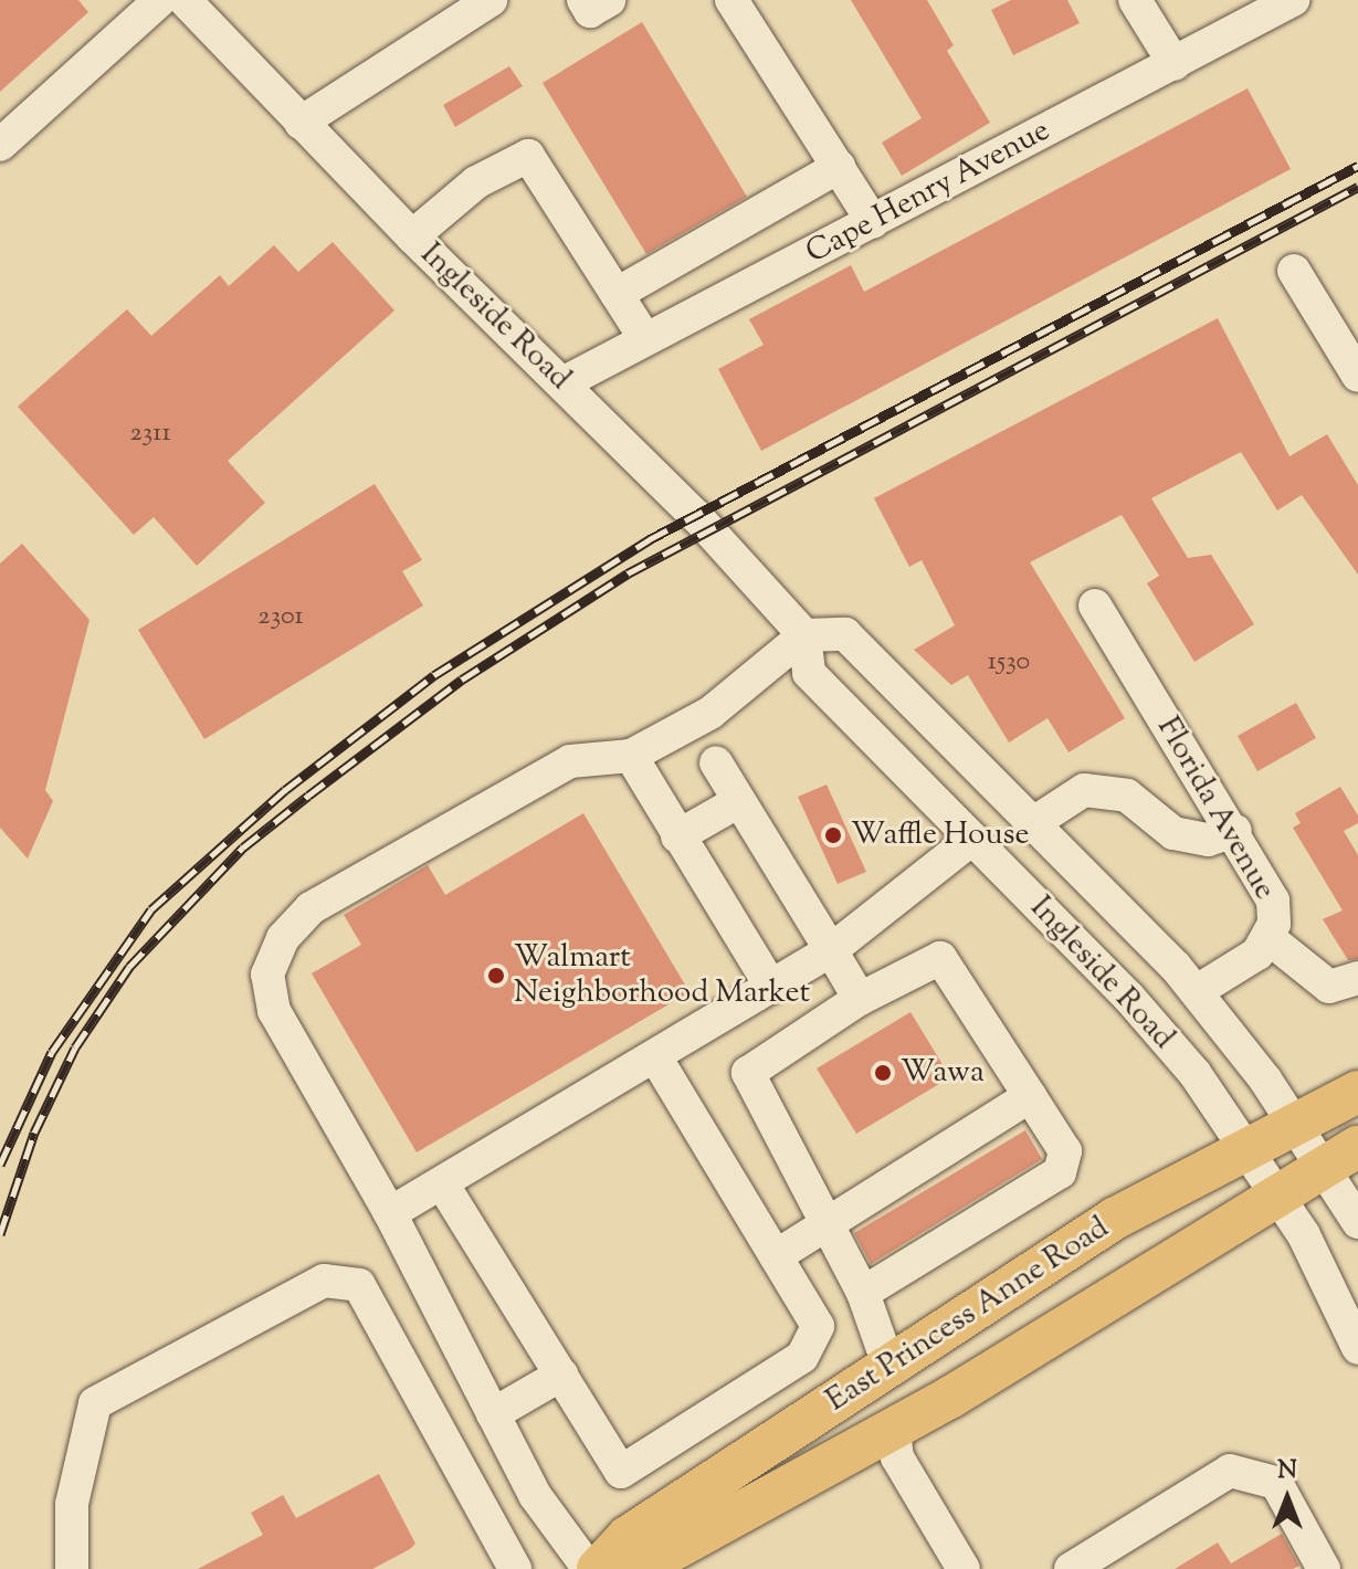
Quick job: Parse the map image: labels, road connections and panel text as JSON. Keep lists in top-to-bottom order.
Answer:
{
  "streets": {
    "main road": ["East Princess Anne Road"],
    "street": ["Cape Henry Avenue", "Ingleside Road", "Florida Avenue"]
  },
  "crossings": [
    ["Cape Henry Avenue", "Ingleside Road"],
    ["Ingleside Road", "Florida Avenue"],
    ["Ingleside Road", "East Princess Anne Road"]
  ],
  "places": ["Waffle House", "Walmart Neighborhood Market", "Wawa"],
  "house_numbers": ["2311", "2301", "1530"],
  "north": "top"
}
